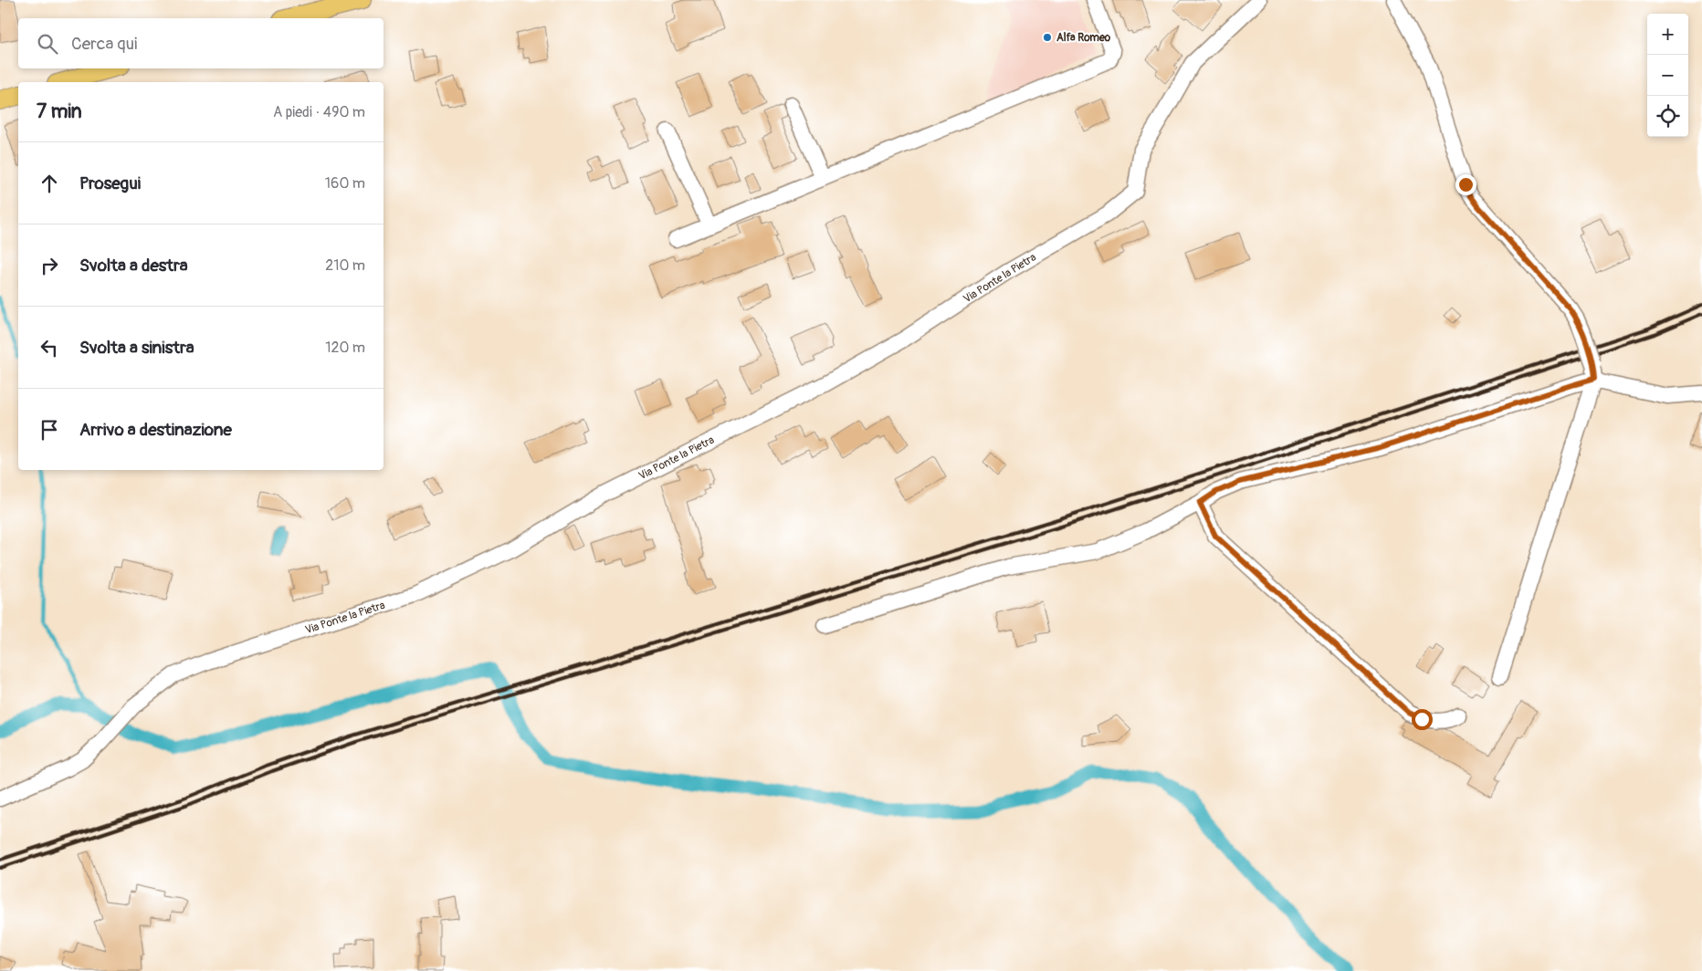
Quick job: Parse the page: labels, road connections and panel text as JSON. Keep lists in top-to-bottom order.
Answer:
{
  "streets": {
    "street": ["Via Ponte la Pietra"]
  },
  "places": ["Alfa Romeo"],
  "page": {
    "map_buttons": ["+", "−"],
    "search": "Cerca qui",
    "heading": ["7 min", "A piedi · 490 m"],
    "list": [
      ["Prosegui", "160 m"],
      ["Svolta a destra", "210 m"],
      ["Svolta a sinistra", "120 m"],
      "Arrivo a destinazione"
    ]
  }
}
